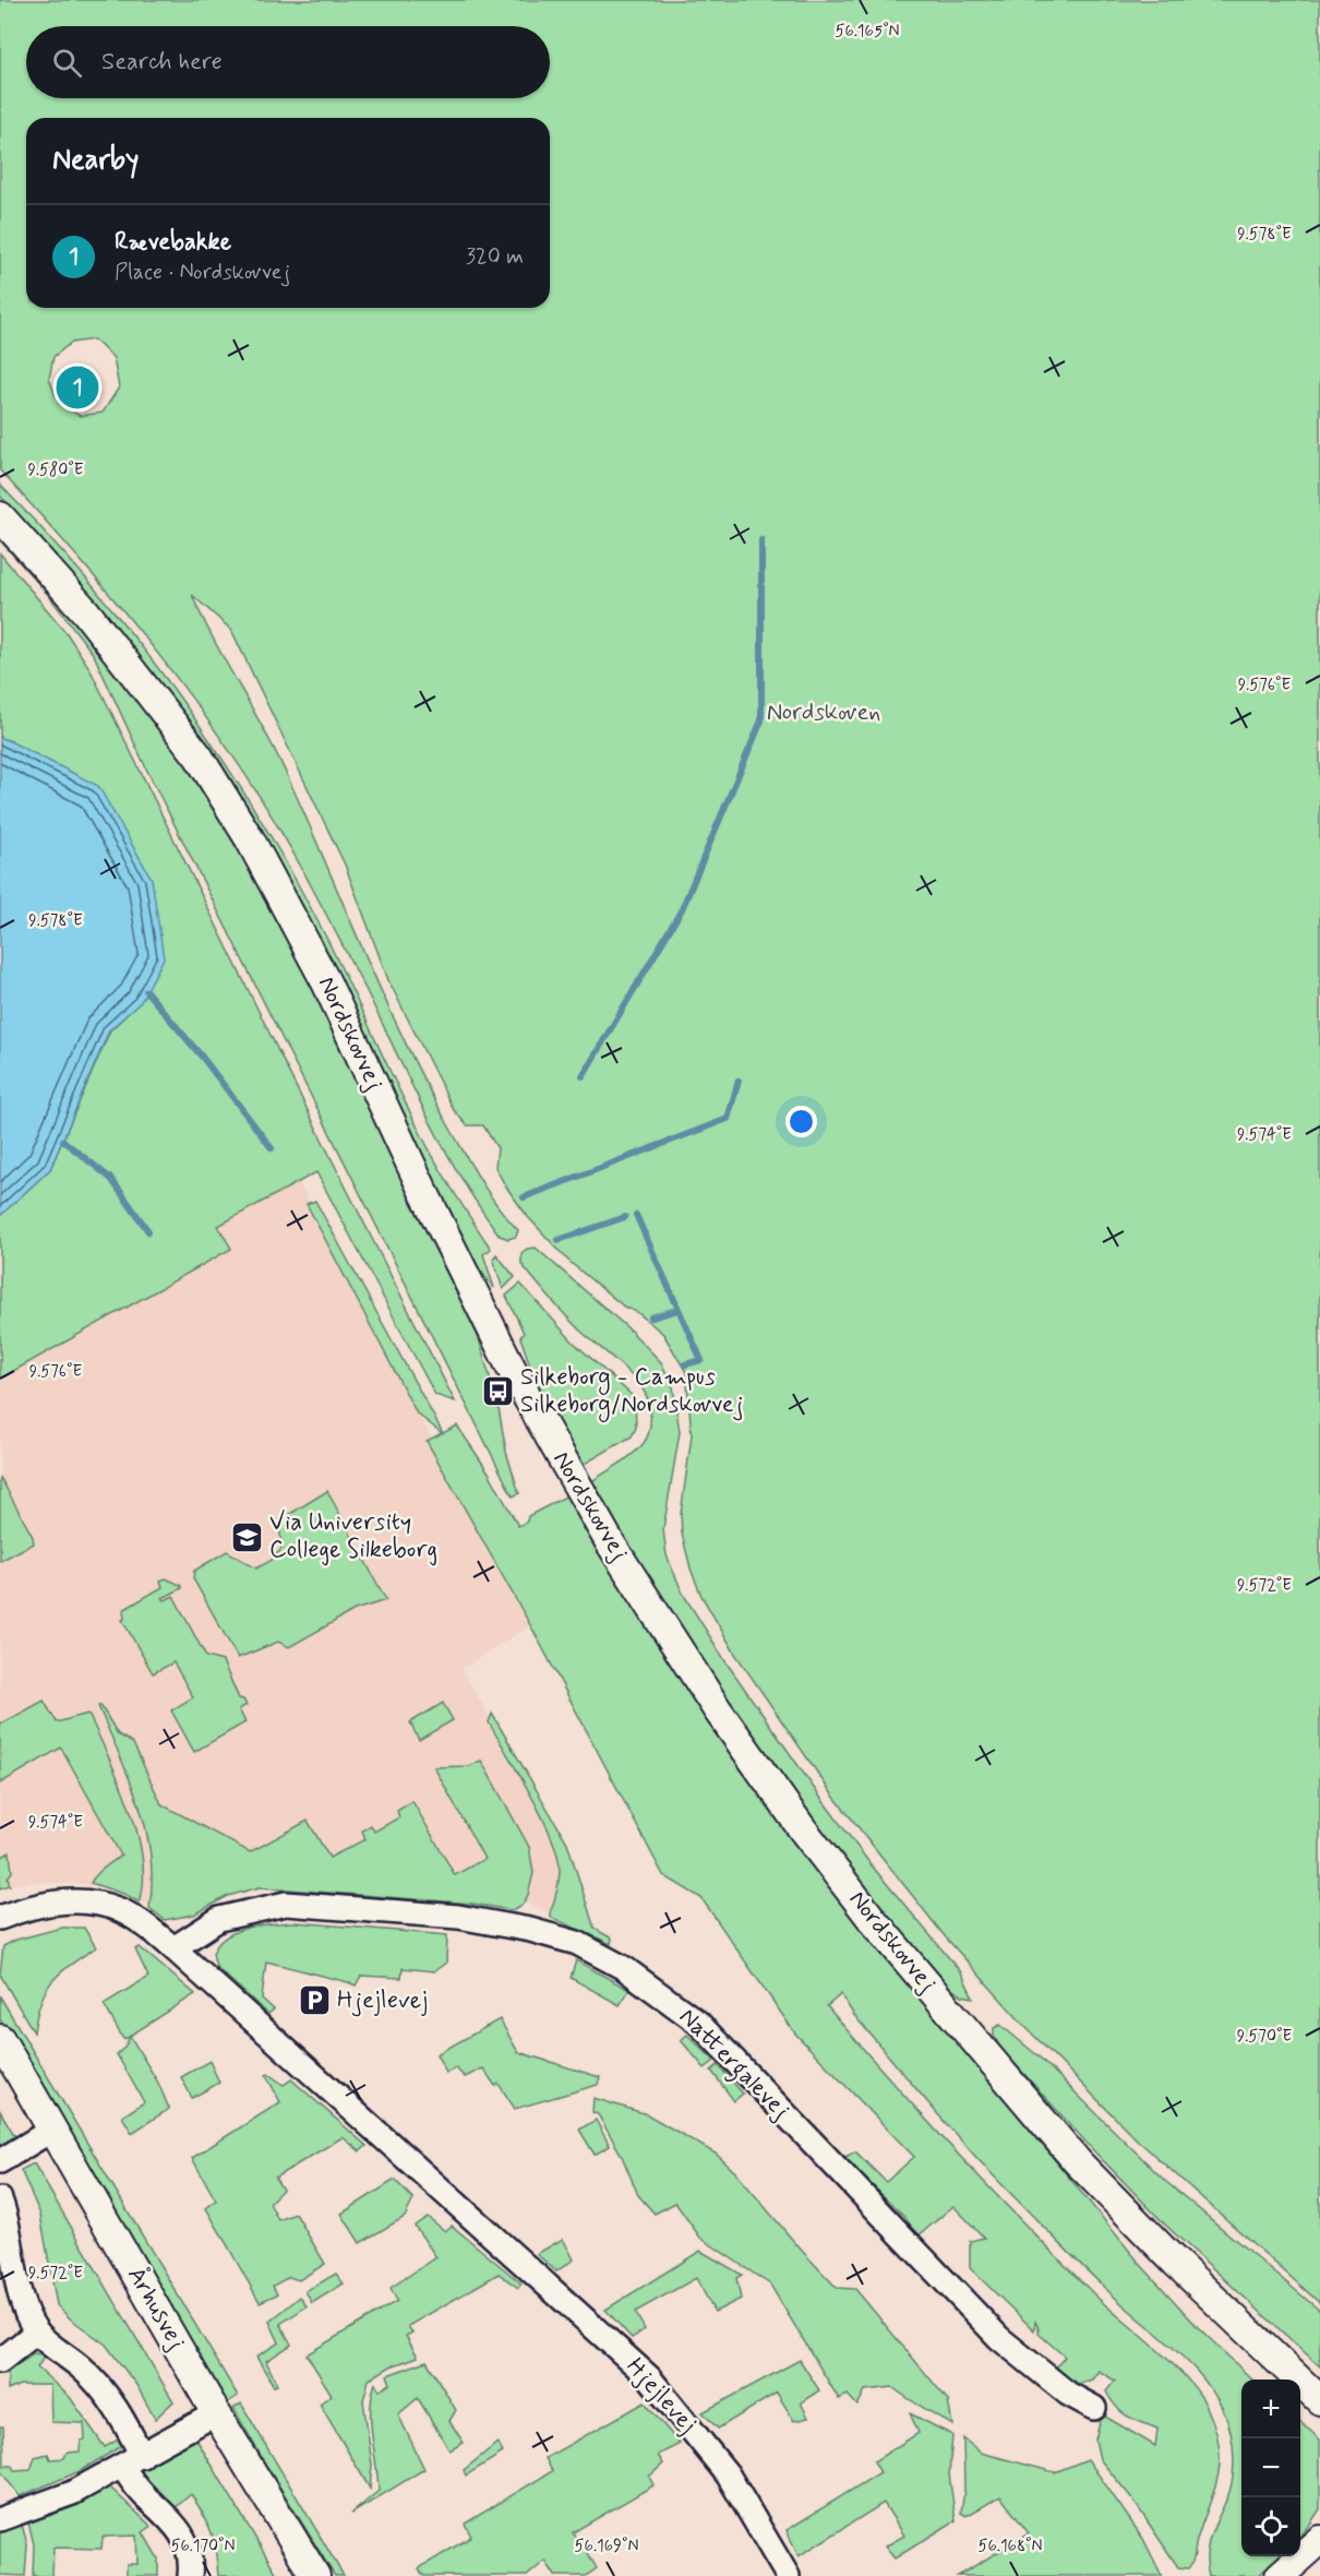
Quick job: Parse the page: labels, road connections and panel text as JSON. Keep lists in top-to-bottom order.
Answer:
{
  "streets": {
    "street": [
      "Nordskovvej",
      "Nattergalevej",
      "Århusvej",
      "Hjejlevej"
    ]
  },
  "crossings": [
    ["Nattergalevej", "Hjejlevej"]
  ],
  "parks": ["Nordskoven"],
  "places": {
    "bus stop": ["Silkeborg - Campus Silkeborg/Nordskovvej"],
    "school or university": ["Via University College Silkeborg"],
    "parking": ["Hjejlevej"]
  },
  "page": {
    "search": "Search here",
    "heading": "Nearby",
    "list": [
      {
        "mark": "1",
        "name": "Rævebakke",
        "note": "Place · Nordskovvej",
        "value": "320 m"
      }
    ],
    "pins": "1",
    "map_buttons": ["+", "−"]
  },
  "coordinates": [
    "56.165°N",
    "9.578°E",
    "9.580°E",
    "9.576°E",
    "9.574°E",
    "9.572°E",
    "9.570°E",
    "56.170°N",
    "56.169°N",
    "56.168°N"
  ]
}
